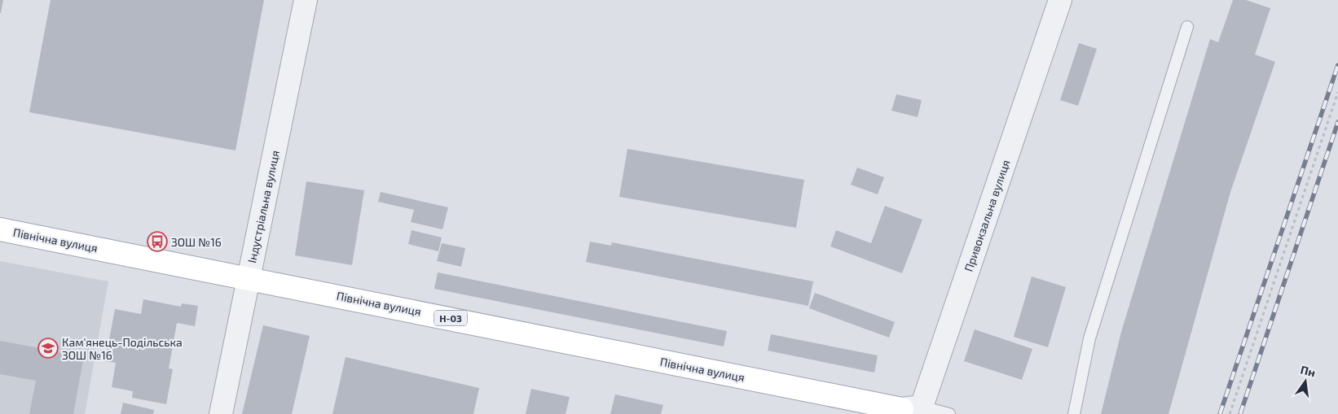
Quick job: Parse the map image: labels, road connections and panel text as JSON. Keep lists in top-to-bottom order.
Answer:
{
  "streets": {
    "main road": ["Північна вулиця", "Н-03"],
    "street": ["Індустріальна вулиця", "Привокзальна вулиця"]
  },
  "crossings": [
    ["Індустріальна вулиця", "Північна вулиця"],
    ["Привокзальна вулиця", "Північна вулиця"]
  ],
  "places": {
    "bus stop": ["ЗОШ №16"],
    "school or university": ["Кам'янець-Подільська ЗОШ №16"]
  },
  "north": "top"
}
